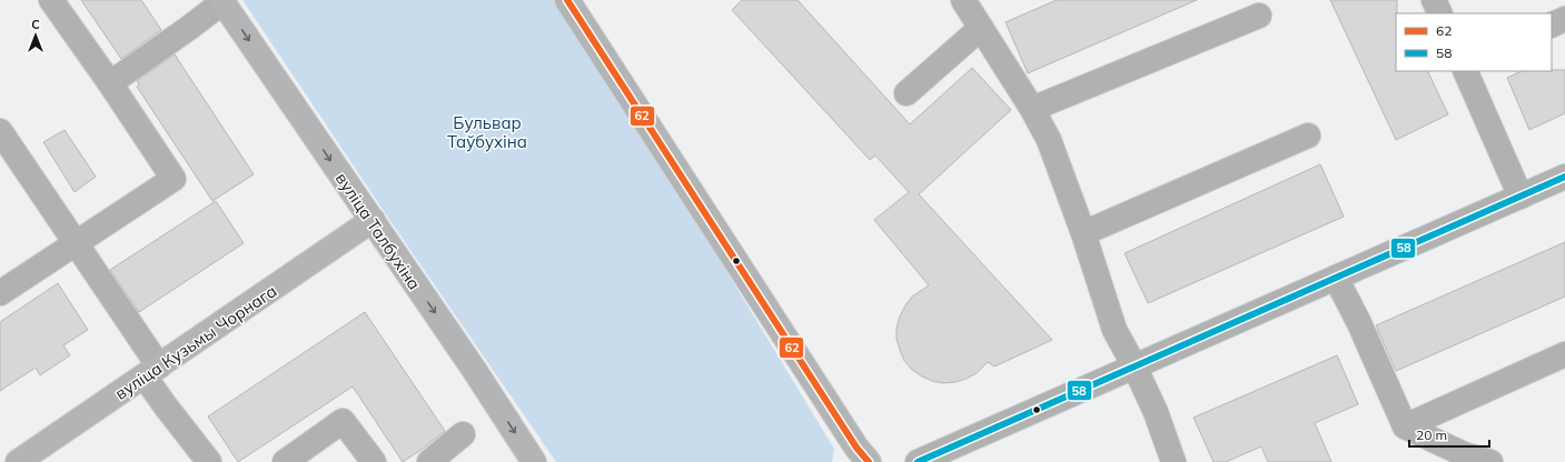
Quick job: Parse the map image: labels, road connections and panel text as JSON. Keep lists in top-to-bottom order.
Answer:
{
  "streets": {
    "main road": ["вуліца Талбухіна", "вуліца Кузьмы Чорнага"]
  },
  "crossings": [
    ["вуліца Талбухіна", "вуліца Кузьмы Чорнага"]
  ],
  "one_way": ["вуліца Талбухіна"],
  "parks": ["Бульвар Таўбухіна"],
  "lines": ["transit line 62", "transit line 58"],
  "legend": ["62", "58"],
  "scale_bar": "20 m",
  "north": "top"
}
